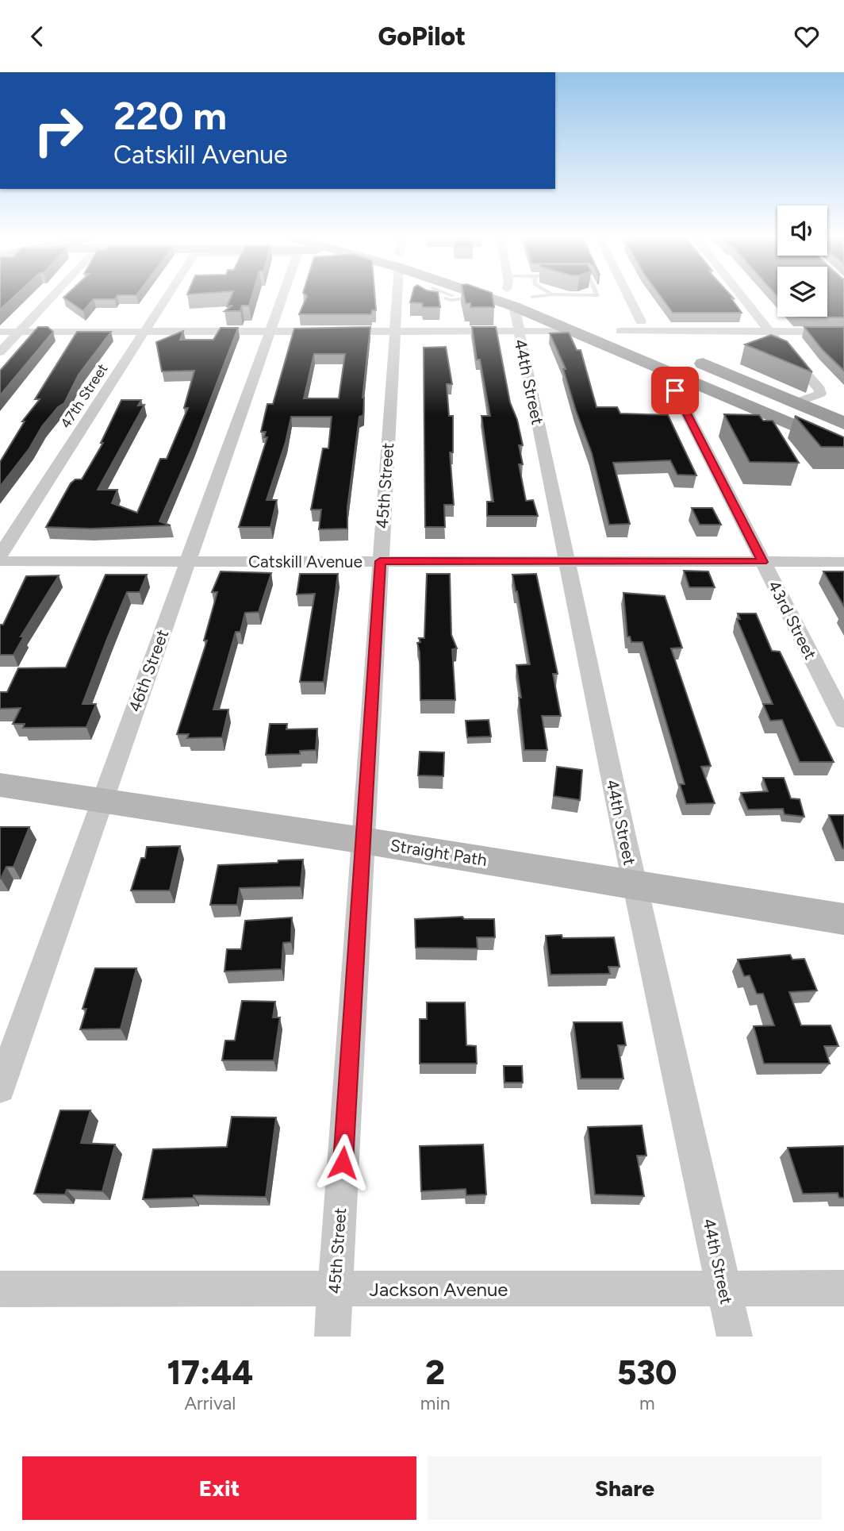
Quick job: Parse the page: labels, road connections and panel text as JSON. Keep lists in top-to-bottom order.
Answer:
{
  "streets": {
    "main road": ["Straight Path"],
    "street": [
      "44th Street",
      "47th Street",
      "45th Street",
      "Catskill Avenue",
      "43rd Street",
      "46th Street",
      "Jackson Avenue"
    ]
  },
  "crossings": [
    ["44th Street", "Catskill Avenue"],
    ["44th Street", "Straight Path"],
    ["44th Street", "Jackson Avenue"],
    ["45th Street", "Catskill Avenue"],
    ["45th Street", "Straight Path"],
    ["45th Street", "Jackson Avenue"],
    ["Catskill Avenue", "43rd Street"],
    ["Catskill Avenue", "46th Street"],
    ["46th Street", "Straight Path"]
  ],
  "page": {
    "header": "GoPilot",
    "turn": ["220 m", "Catskill Avenue"],
    "eta": [
      "17:44",
      "Arrival",
      "2",
      "min",
      "530",
      "m"
    ],
    "buttons": ["Exit", "Share"]
  }
}
